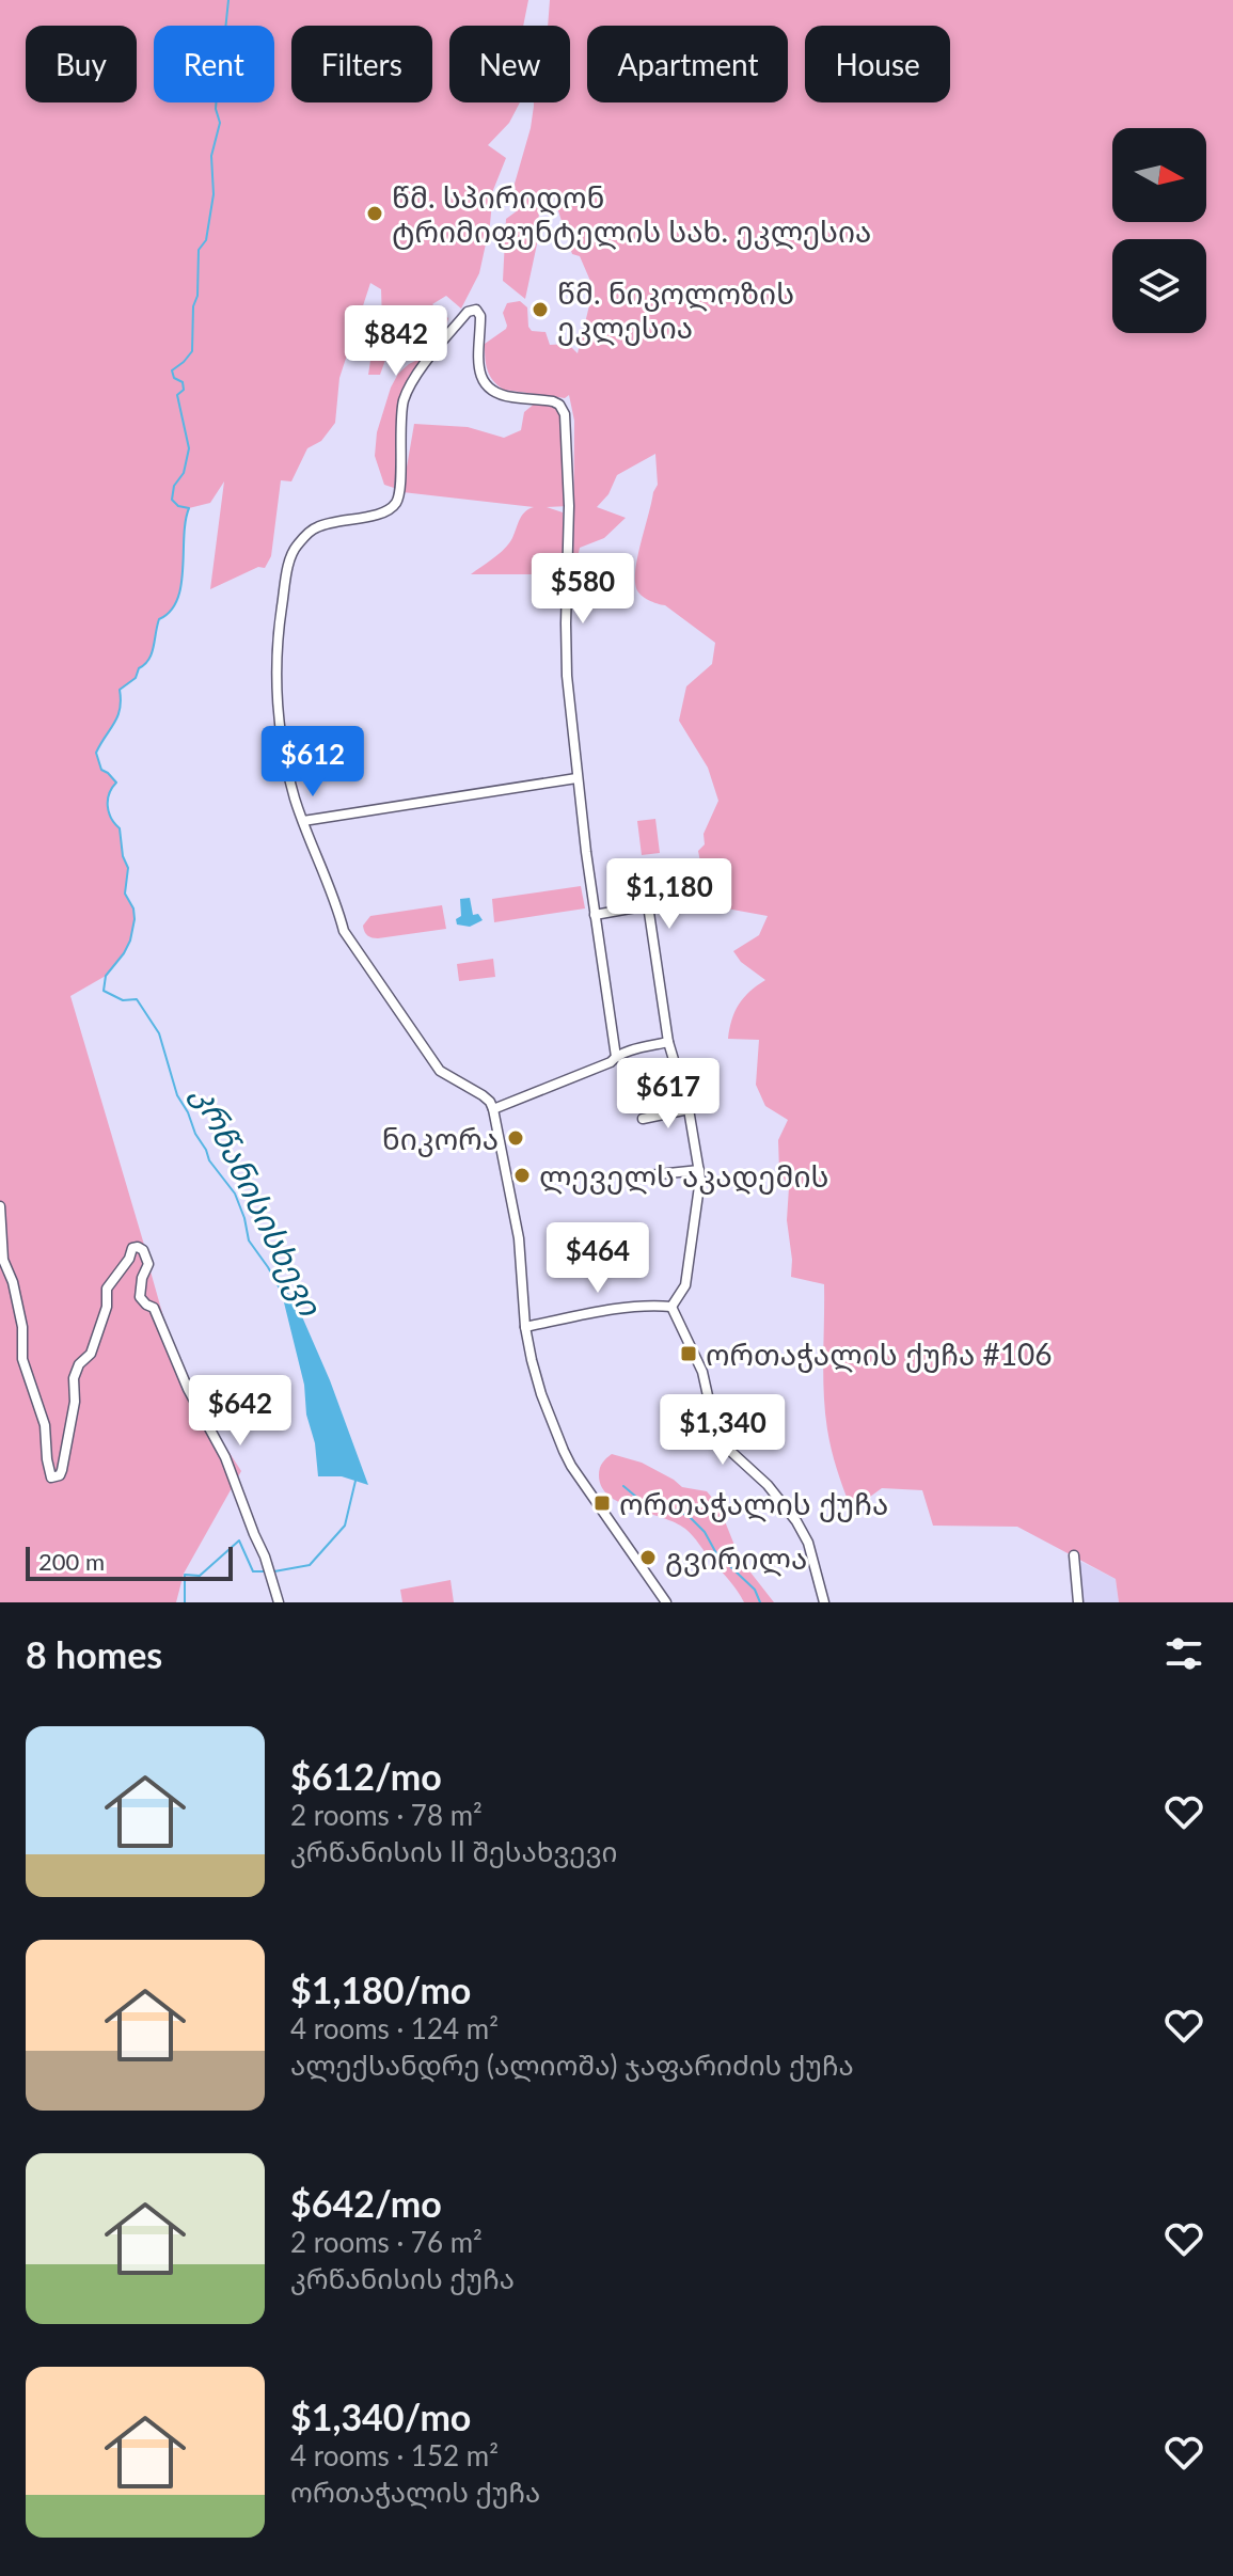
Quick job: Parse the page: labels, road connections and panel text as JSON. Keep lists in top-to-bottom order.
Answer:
{
  "water": ["კრწანისისხევი"],
  "places": {
    "other": [
      "წმ. სპირიდონ ტრიმიფუნტელის სახ. ეკლესია",
      "წმ. ნიკოლოზის ეკლესია",
      "ნიკორა",
      "ლეველს აკადემის",
      "გვირილა"
    ],
    "transit": ["ორთაჭალის ქუჩა #106", "ორთაჭალის ქუჩა"]
  },
  "scale_bar": "200 m",
  "north": "right",
  "page": {
    "chip": [
      "Buy",
      "Rent",
      "Filters",
      "New",
      "Apartment",
      "House"
    ],
    "price": [
      "$842",
      "$580",
      "$612",
      "$1,180",
      "$617",
      "$464",
      "$642",
      "$1,340"
    ],
    "scale": "200 m",
    "heading": "8 homes",
    "list": [
      {
        "name": "$612/mo",
        "note": "2 rooms · 78 m² · კრწანისის II შესახვევი"
      },
      {
        "name": "$1,180/mo",
        "note": "4 rooms · 124 m² · ალექსანდრე (ალიოშა) ჯაფარიძის ქუჩა"
      },
      {
        "name": "$642/mo",
        "note": "2 rooms · 76 m² · კრწანისის ქუჩა"
      },
      {
        "name": "$1,340/mo",
        "note": "4 rooms · 152 m² · ორთაჭალის ქუჩა"
      }
    ]
  }
}
